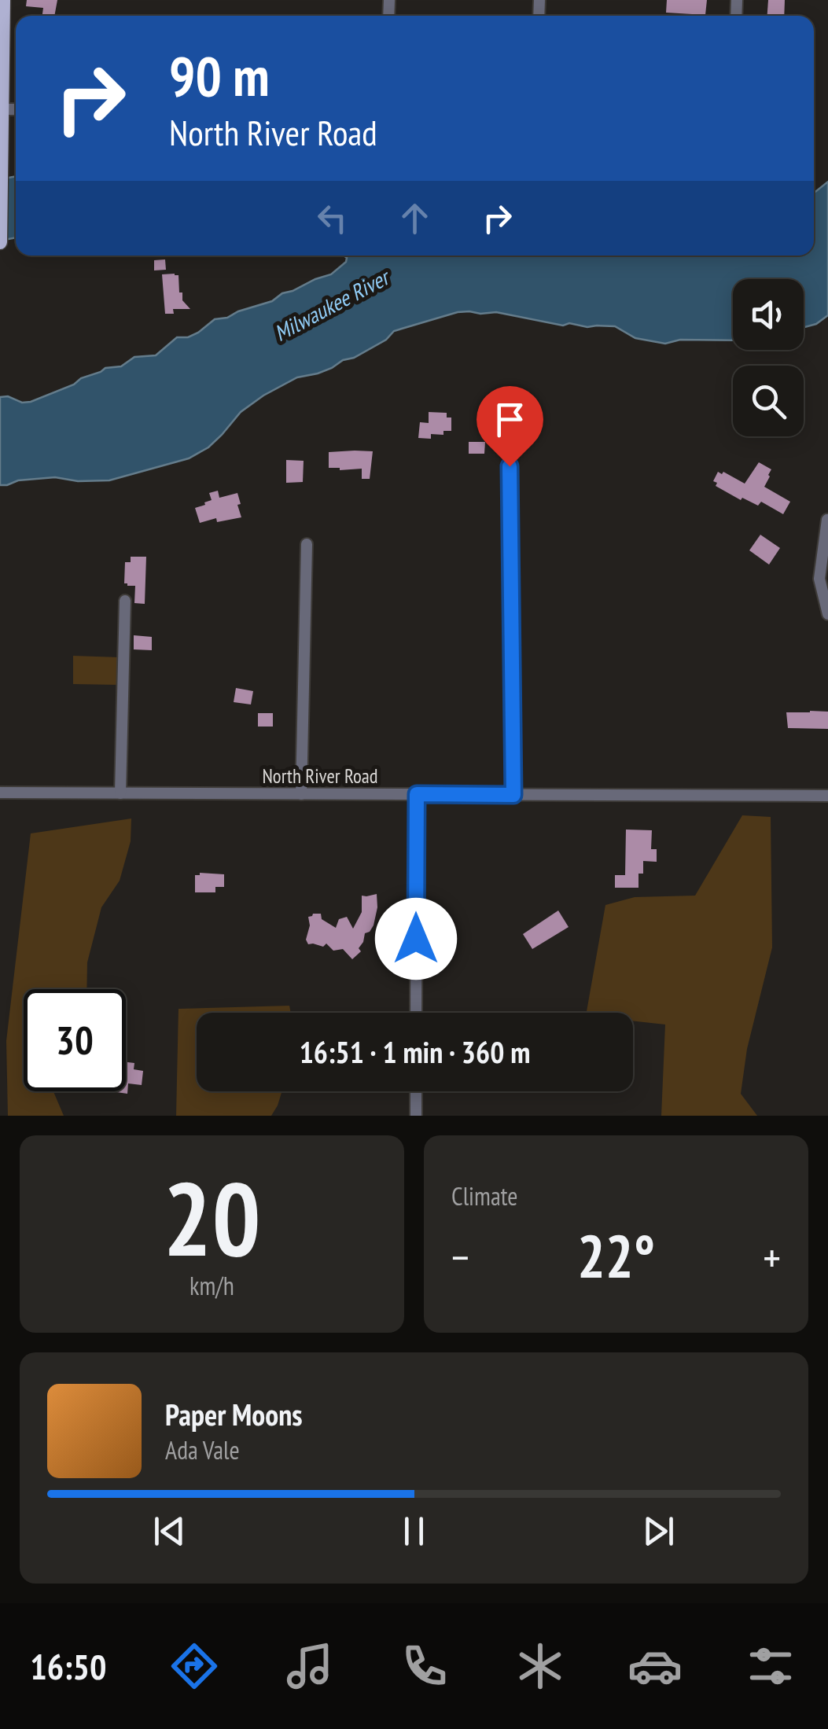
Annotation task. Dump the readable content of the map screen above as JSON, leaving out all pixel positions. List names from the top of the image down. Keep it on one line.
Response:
{"streets":{"street":["North River Road"]},"water":["Milwaukee River"],"page":{"turn":["90 m","North River Road"],"limit":"30","trip":"16:51 · 1 min · 360 m","tile":[["20","km/h"],"Climate"],"heat":["−","22°","+"],"song":["Paper Moons","Ada Vale"],"tabs":"16:50"}}
